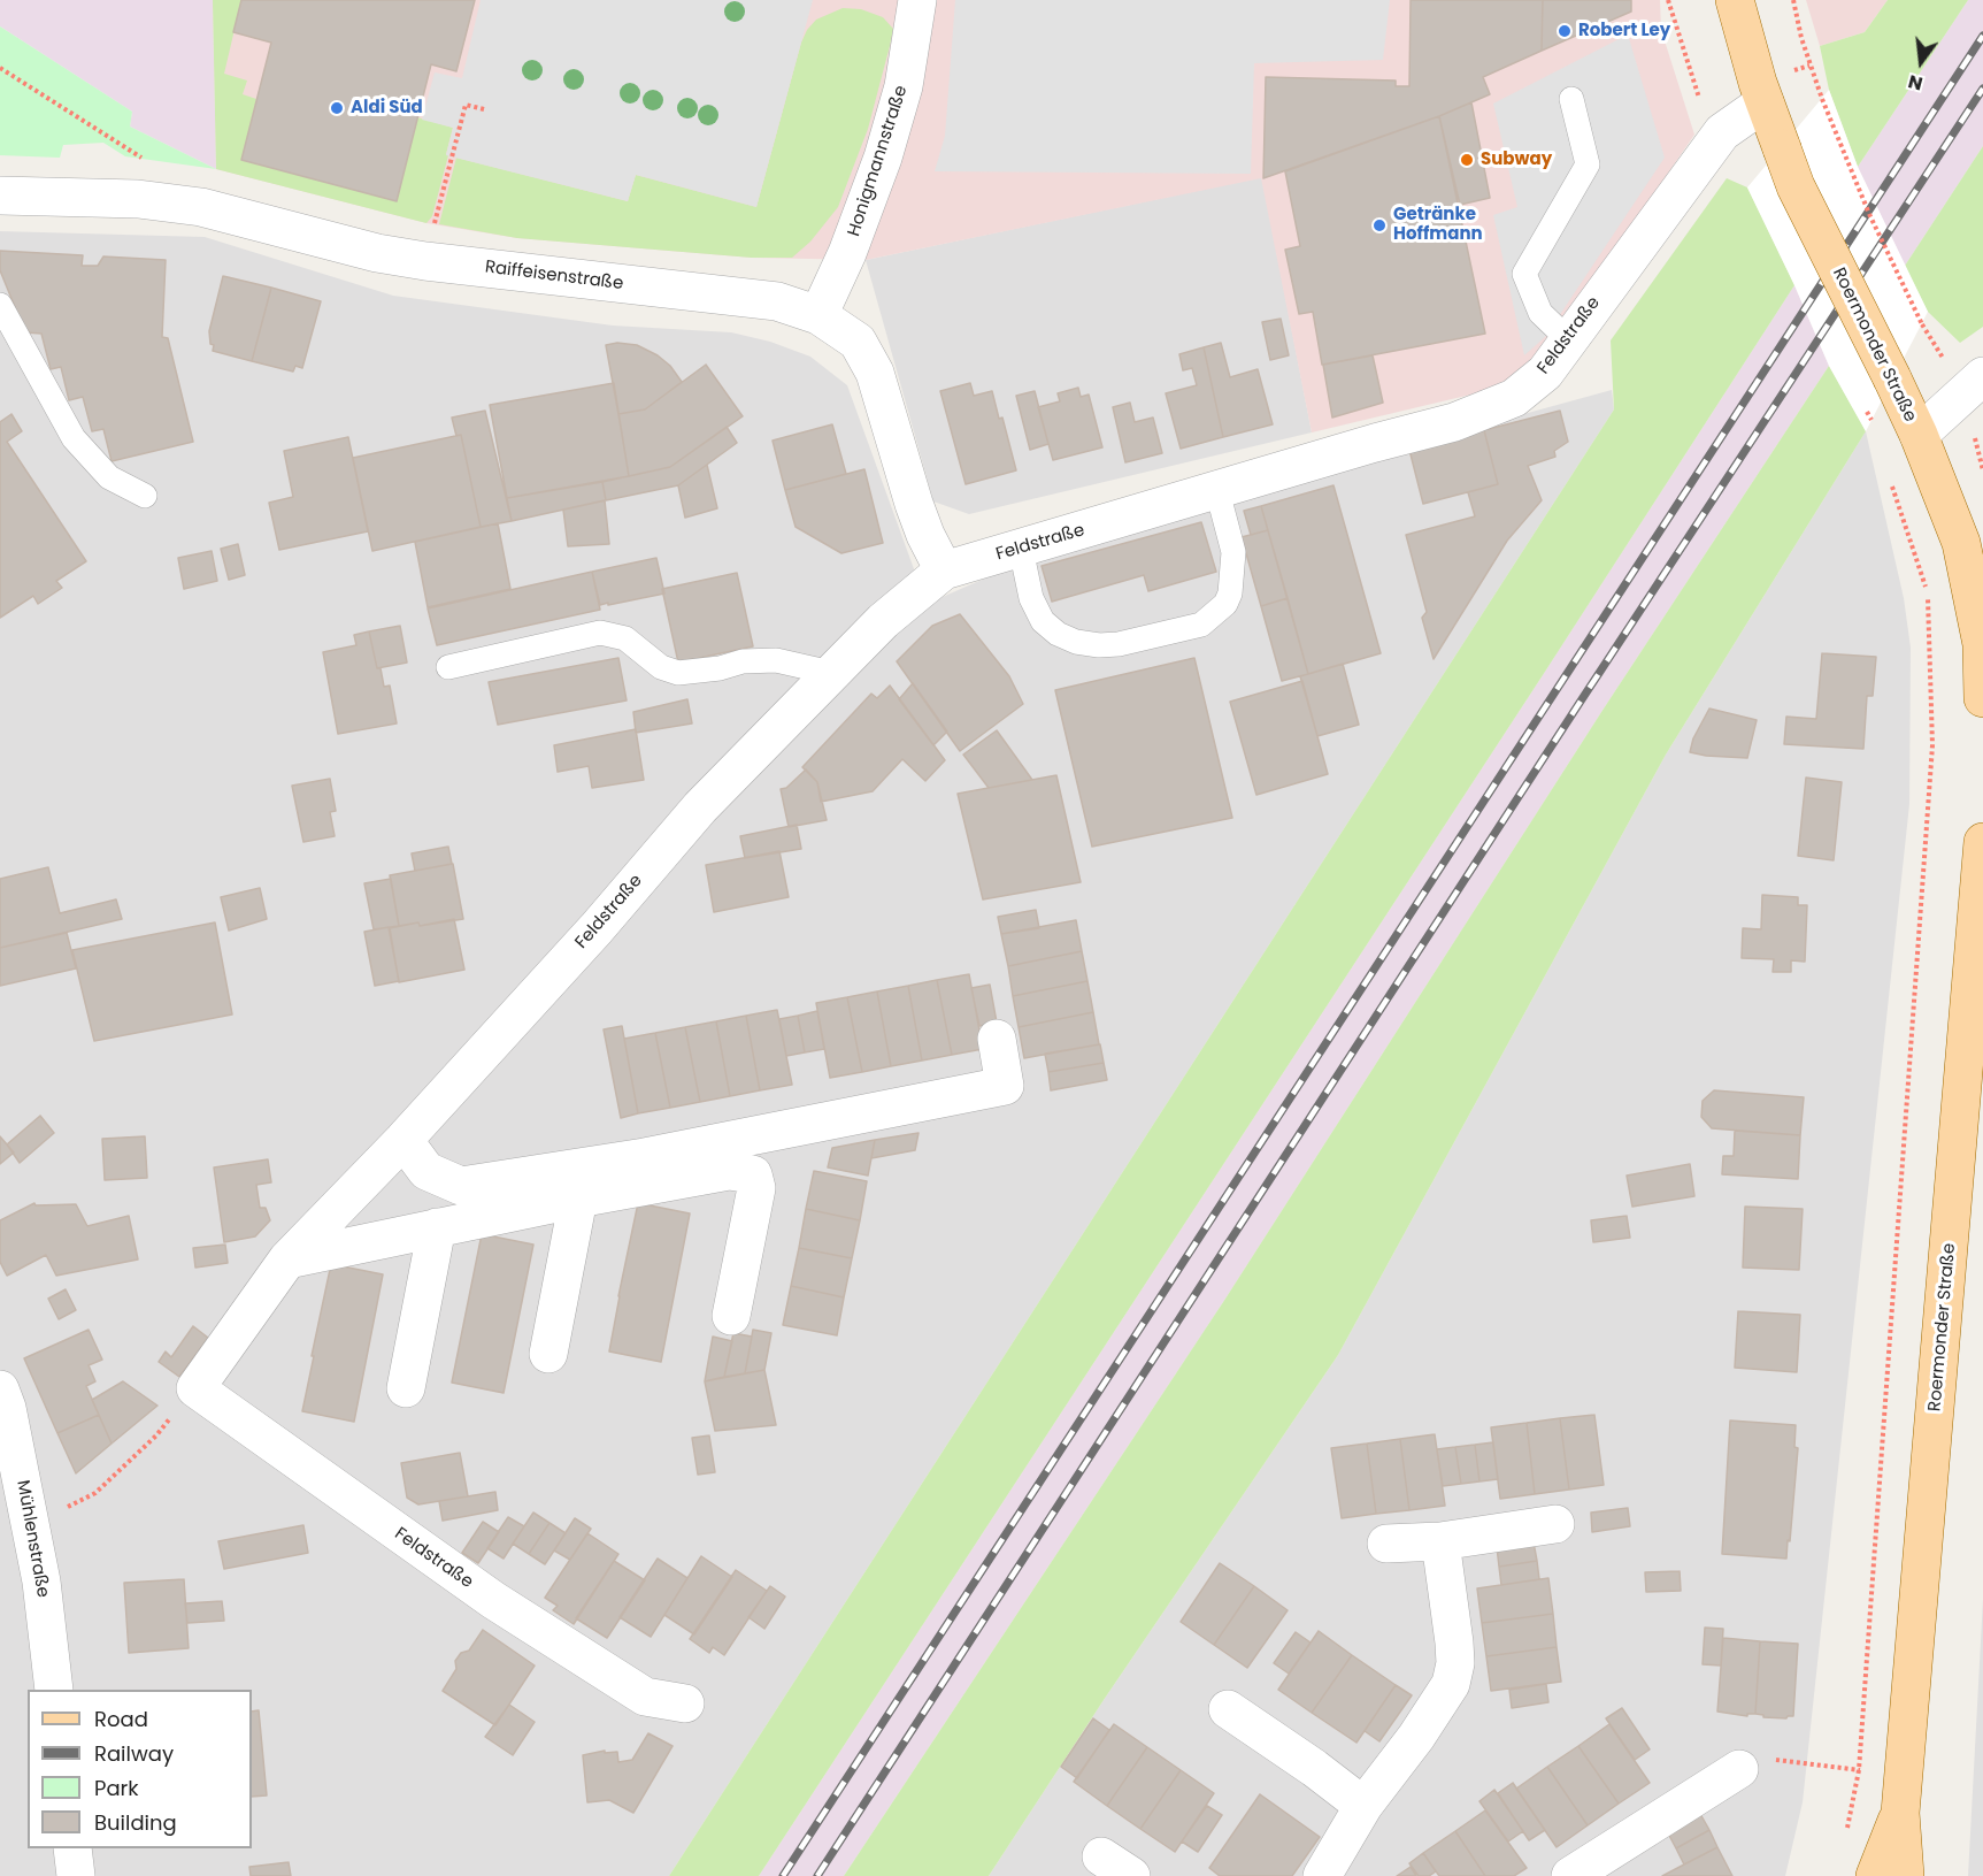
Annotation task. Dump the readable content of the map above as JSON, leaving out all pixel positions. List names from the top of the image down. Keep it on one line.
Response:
{"streets":{"main road":["Roermonder Straße"],"street":["Honigmannstraße","Raiffeisenstraße","Feldstraße","Mühlenstraße"]},"crossings":[["Honigmannstraße","Raiffeisenstraße"],["Raiffeisenstraße","Feldstraße"],["Feldstraße","Roermonder Straße"]],"places":["Robert Ley","Aldi Süd","Subway","Getränke Hoffmann"],"legend":["Road","Railway","Park","Building"],"north":"bottom"}
